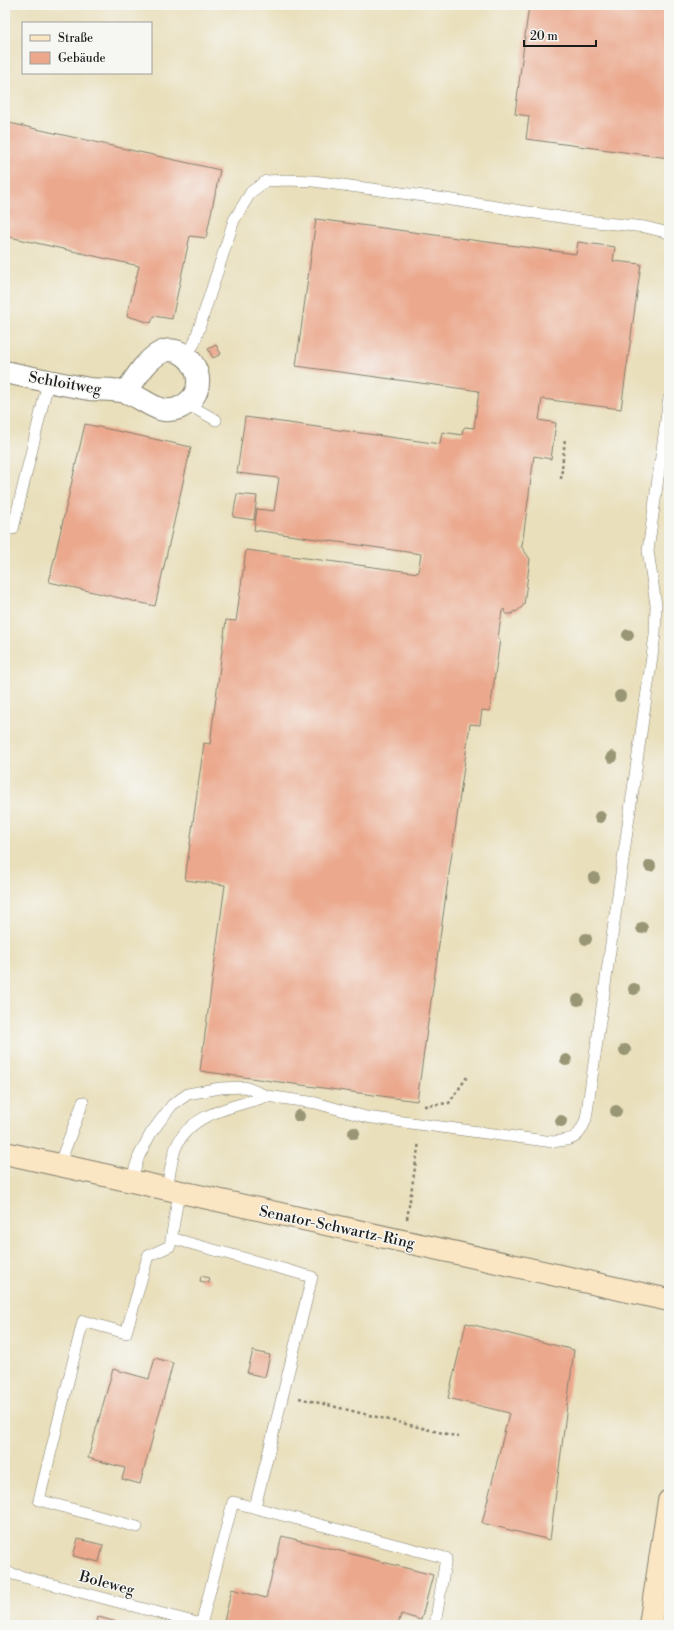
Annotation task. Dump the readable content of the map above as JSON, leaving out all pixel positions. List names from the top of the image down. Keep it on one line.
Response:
{"streets":{"main road":["Senator-Schwartz-Ring"],"street":["Schloitweg"],"lane":["Boleweg"]},"legend":["Straße","Gebäude"],"scale_bar":"20 m"}
